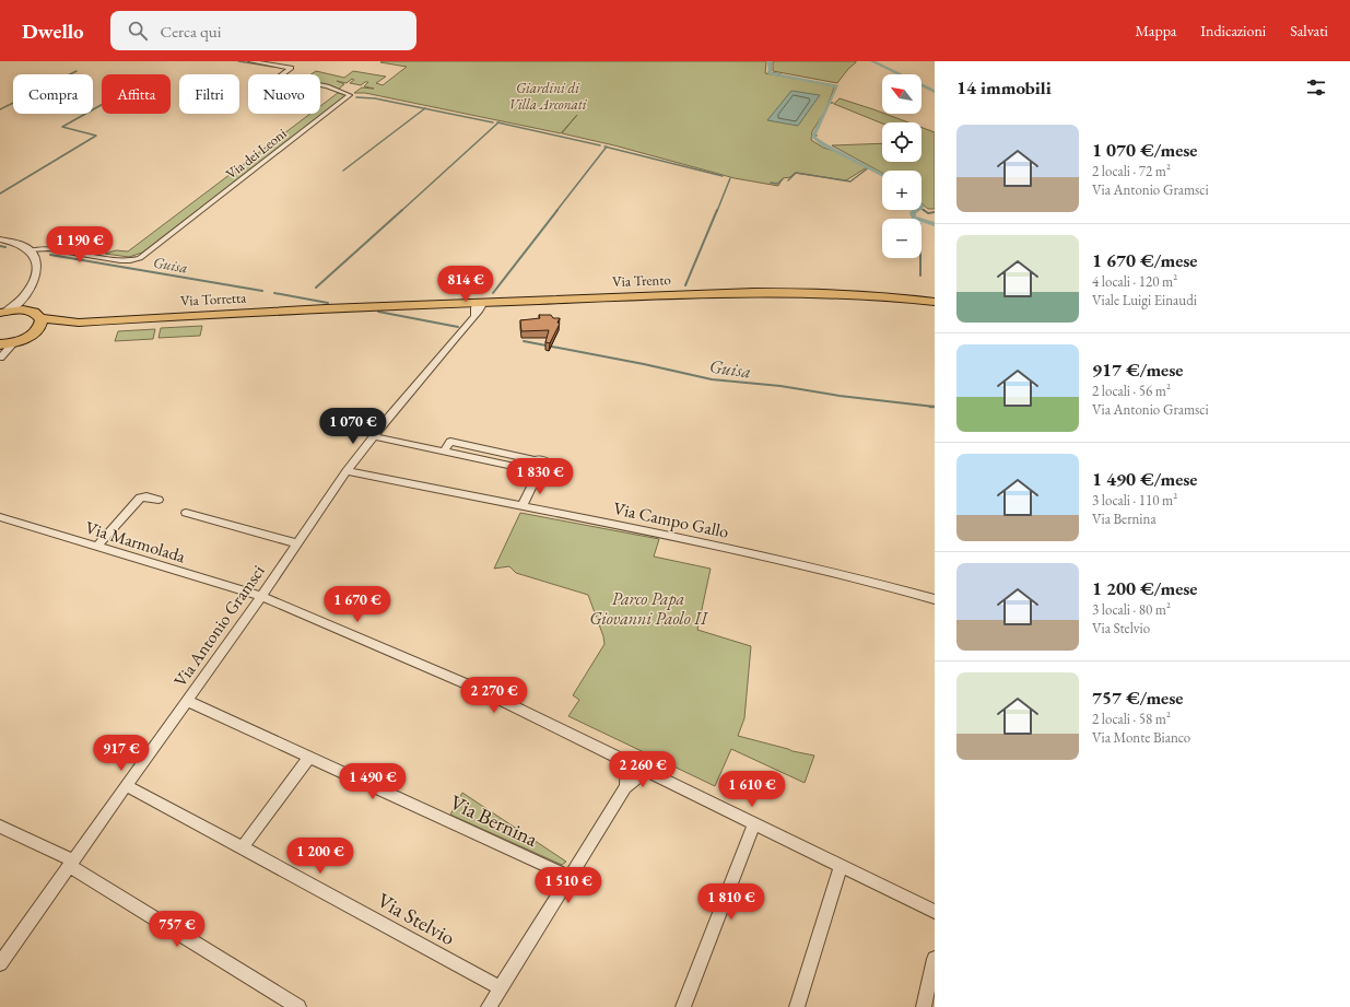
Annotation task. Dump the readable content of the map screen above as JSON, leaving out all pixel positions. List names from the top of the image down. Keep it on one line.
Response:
{"streets":{"main road":["Via Trento","Via Torretta"],"street":["Via dei Leoni","Via Campo Gallo","Via Marmolada","Via Antonio Gramsci","Via Bernina","Via Stelvio"]},"crossings":[["Via Trento","Via Torretta"],["Via Trento","Via Antonio Gramsci"],["Via Campo Gallo","Via Antonio Gramsci"],["Via Marmolada","Via Antonio Gramsci"],["Via Antonio Gramsci","Via Bernina"],["Via Antonio Gramsci","Via Stelvio"]],"water":["Guisa"],"parks":["Giardini di Villa Arconati","Parco Papa Giovanni Paolo II"],"north":"top left","page":{"header":"Dwello","search":"Cerca qui","nav":["Mappa","Indicazioni","Salvati"],"heading":"14 immobili","map_buttons":["+","−"],"chip":["Compra","Affitta","Filtri","Nuovo"],"list":[{"name":"1 070 €/mese","note":"2 locali · 72 m² · Via Antonio Gramsci"},{"name":"1 670 €/mese","note":"4 locali · 120 m² · Viale Luigi Einaudi"},{"name":"917 €/mese","note":"2 locali · 56 m² · Via Antonio Gramsci"},{"name":"1 490 €/mese","note":"3 locali · 110 m² · Via Bernina"},{"name":"1 200 €/mese","note":"3 locali · 80 m² · Via Stelvio"},{"name":"757 €/mese","note":"2 locali · 58 m² · Via Monte Bianco"}],"price":["1 190 €","814 €","1 070 €","1 830 €","1 670 €","2 270 €","917 €","2 260 €","1 490 €","1 610 €","1 200 €","1 510 €","1 810 €","757 €"]}}
